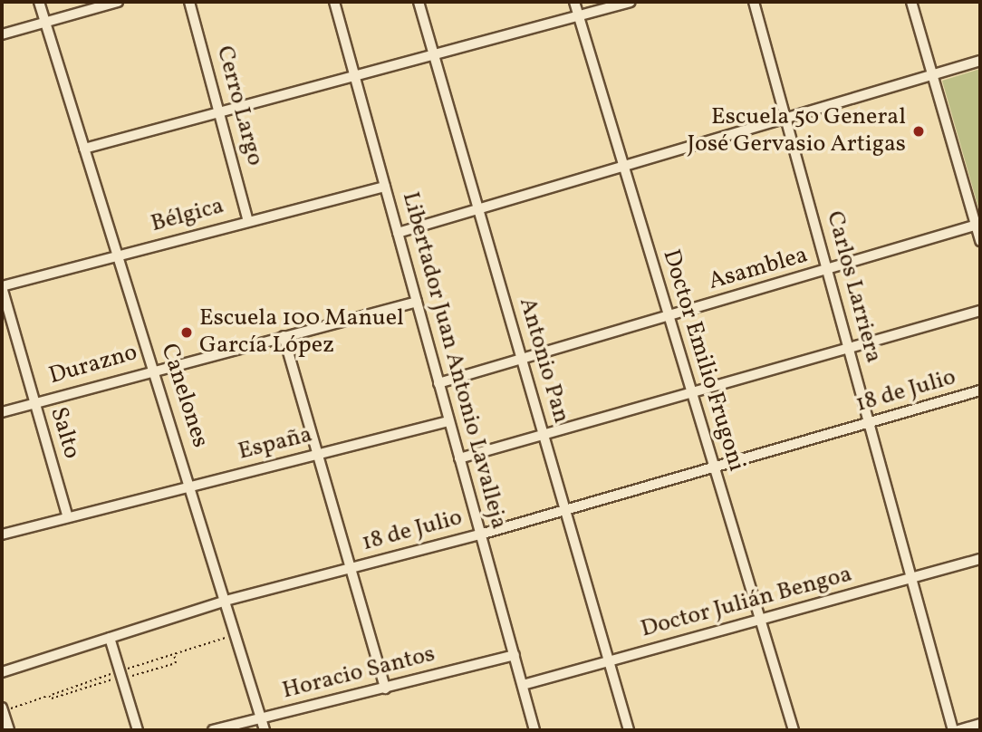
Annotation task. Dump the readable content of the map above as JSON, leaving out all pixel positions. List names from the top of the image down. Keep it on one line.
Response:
{"streets":{"street":["Cerro Largo","Bélgica","Asamblea","Carlos Larriera","Libertador Juan Antonio Lavalleja","Antonio Pan","Doctor Emilio Frugoni","Durazno","18 de Julio","Canelones","Salto","España","Doctor Julián Bengoa","Horacio Santos"]},"crossings":[["Cerro Largo","Bélgica"],["Bélgica","Libertador Juan Antonio Lavalleja"],["Bélgica","Canelones"],["Bélgica","Salto"],["Asamblea","Carlos Larriera"],["Asamblea","Libertador Juan Antonio Lavalleja"],["Asamblea","Antonio Pan"],["Asamblea","Doctor Emilio Frugoni"],["Carlos Larriera","18 de Julio"],["Carlos Larriera","Doctor Julián Bengoa"],["Libertador Juan Antonio Lavalleja","Durazno"],["Libertador Juan Antonio Lavalleja","18 de Julio"],["Libertador Juan Antonio Lavalleja","España"],["Libertador Juan Antonio Lavalleja","Doctor Julián Bengoa"],["Libertador Juan Antonio Lavalleja","Horacio Santos"],["Antonio Pan","18 de Julio"],["Antonio Pan","Doctor Julián Bengoa"],["Doctor Emilio Frugoni","18 de Julio"],["Doctor Emilio Frugoni","Doctor Julián Bengoa"],["Durazno","Canelones"],["Durazno","Salto"],["18 de Julio","Canelones"],["Canelones","España"],["Canelones","Horacio Santos"],["Salto","España"]],"places":["Escuela 50 General José Gervasio Artigas","Escuela 100 Manuel García López"]}
